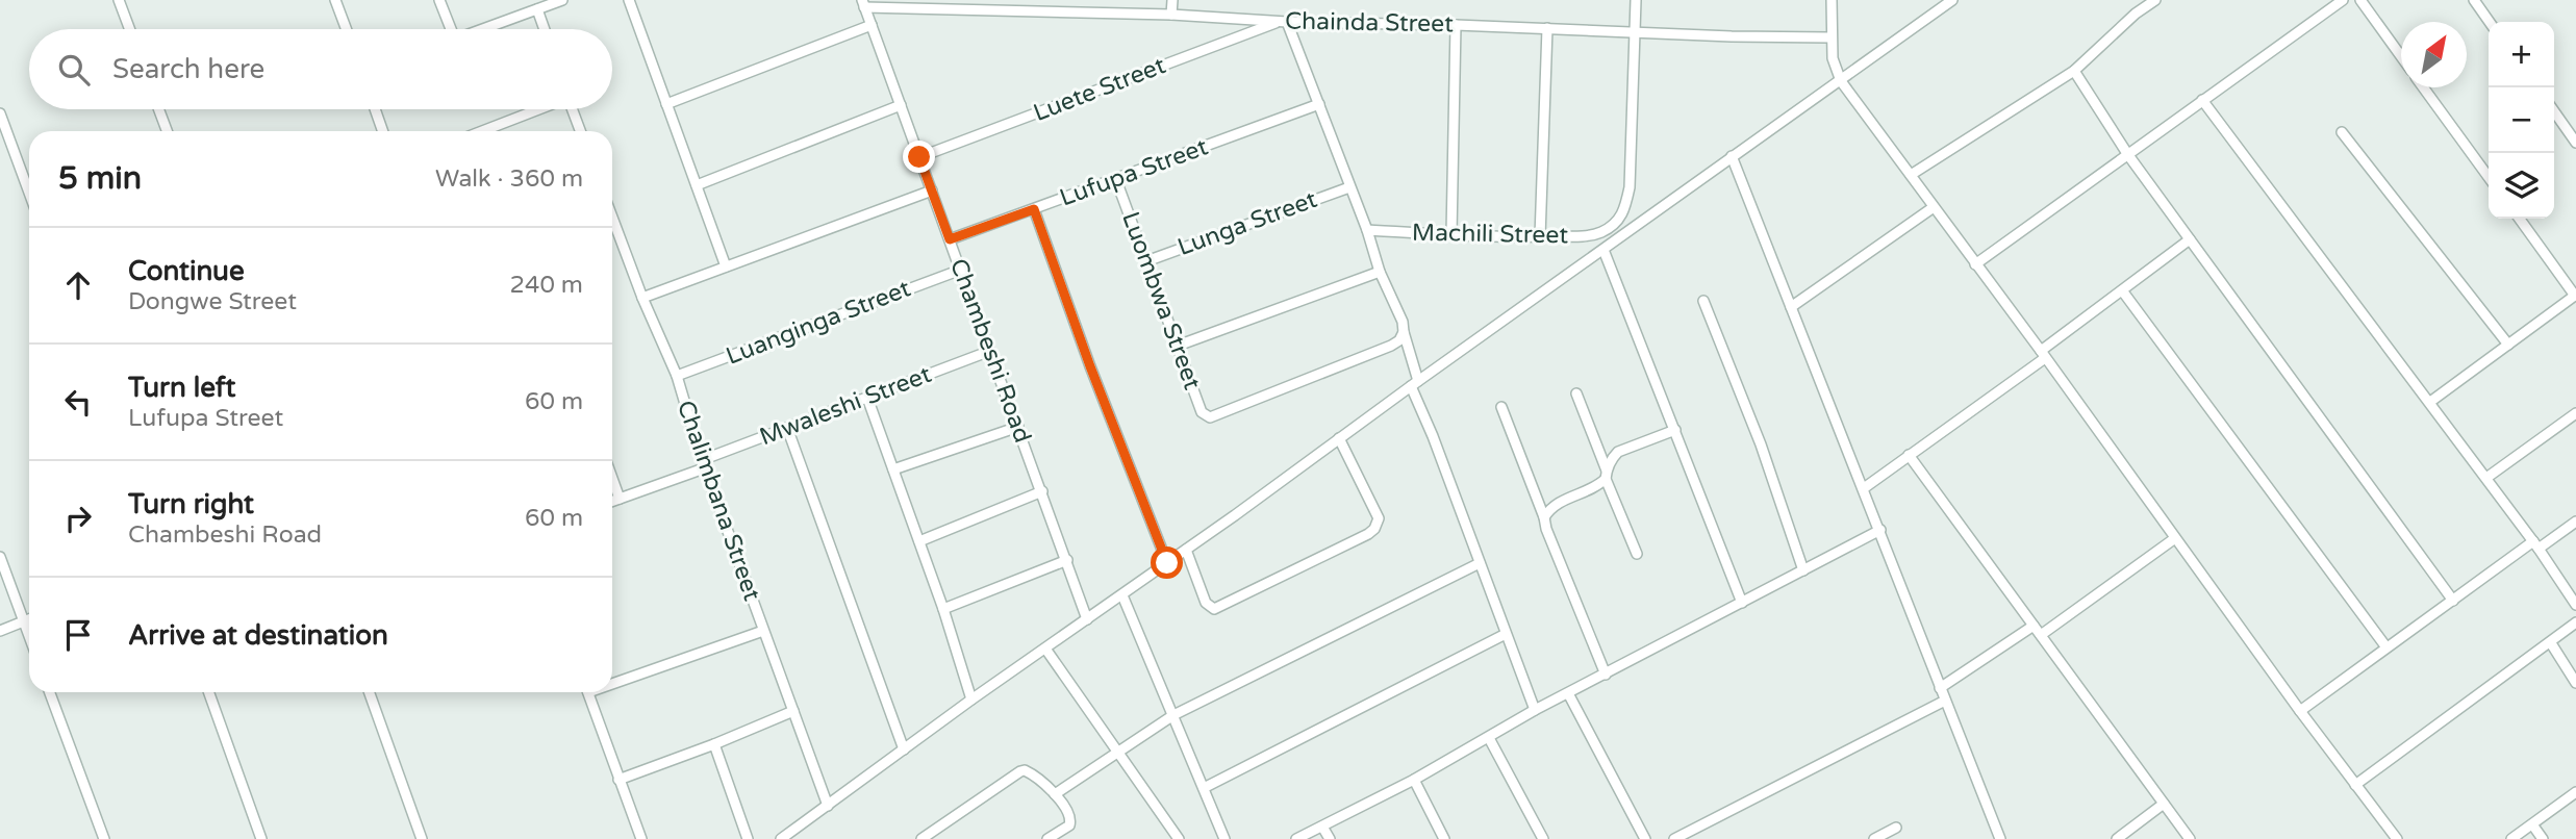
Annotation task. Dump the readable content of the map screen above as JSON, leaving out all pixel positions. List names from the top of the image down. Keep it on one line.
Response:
{"streets":{"street":["Chainda Street","Luete Street","Lufupa Street","Lunga Street","Machili Street","Luombwa Street","Luanginga Street","Chambeshi Road","Mwaleshi Street","Chalimbana Street"]},"crossings":[["Chainda Street","Luete Street"],["Chainda Street","Chambeshi Road"],["Luete Street","Chambeshi Road"],["Lufupa Street","Luombwa Street"],["Lufupa Street","Chambeshi Road"],["Lunga Street","Luombwa Street"],["Luanginga Street","Chambeshi Road"],["Luanginga Street","Chalimbana Street"],["Chambeshi Road","Mwaleshi Street"],["Mwaleshi Street","Chalimbana Street"]],"north":"top right","page":{"map_buttons":["+","−"],"search":"Search here","heading":["5 min","Walk · 360 m"],"list":[["Continue","Dongwe Street","240 m"],["Turn left","Lufupa Street","60 m"],["Turn right","Chambeshi Road","60 m"],"Arrive at destination"]}}
